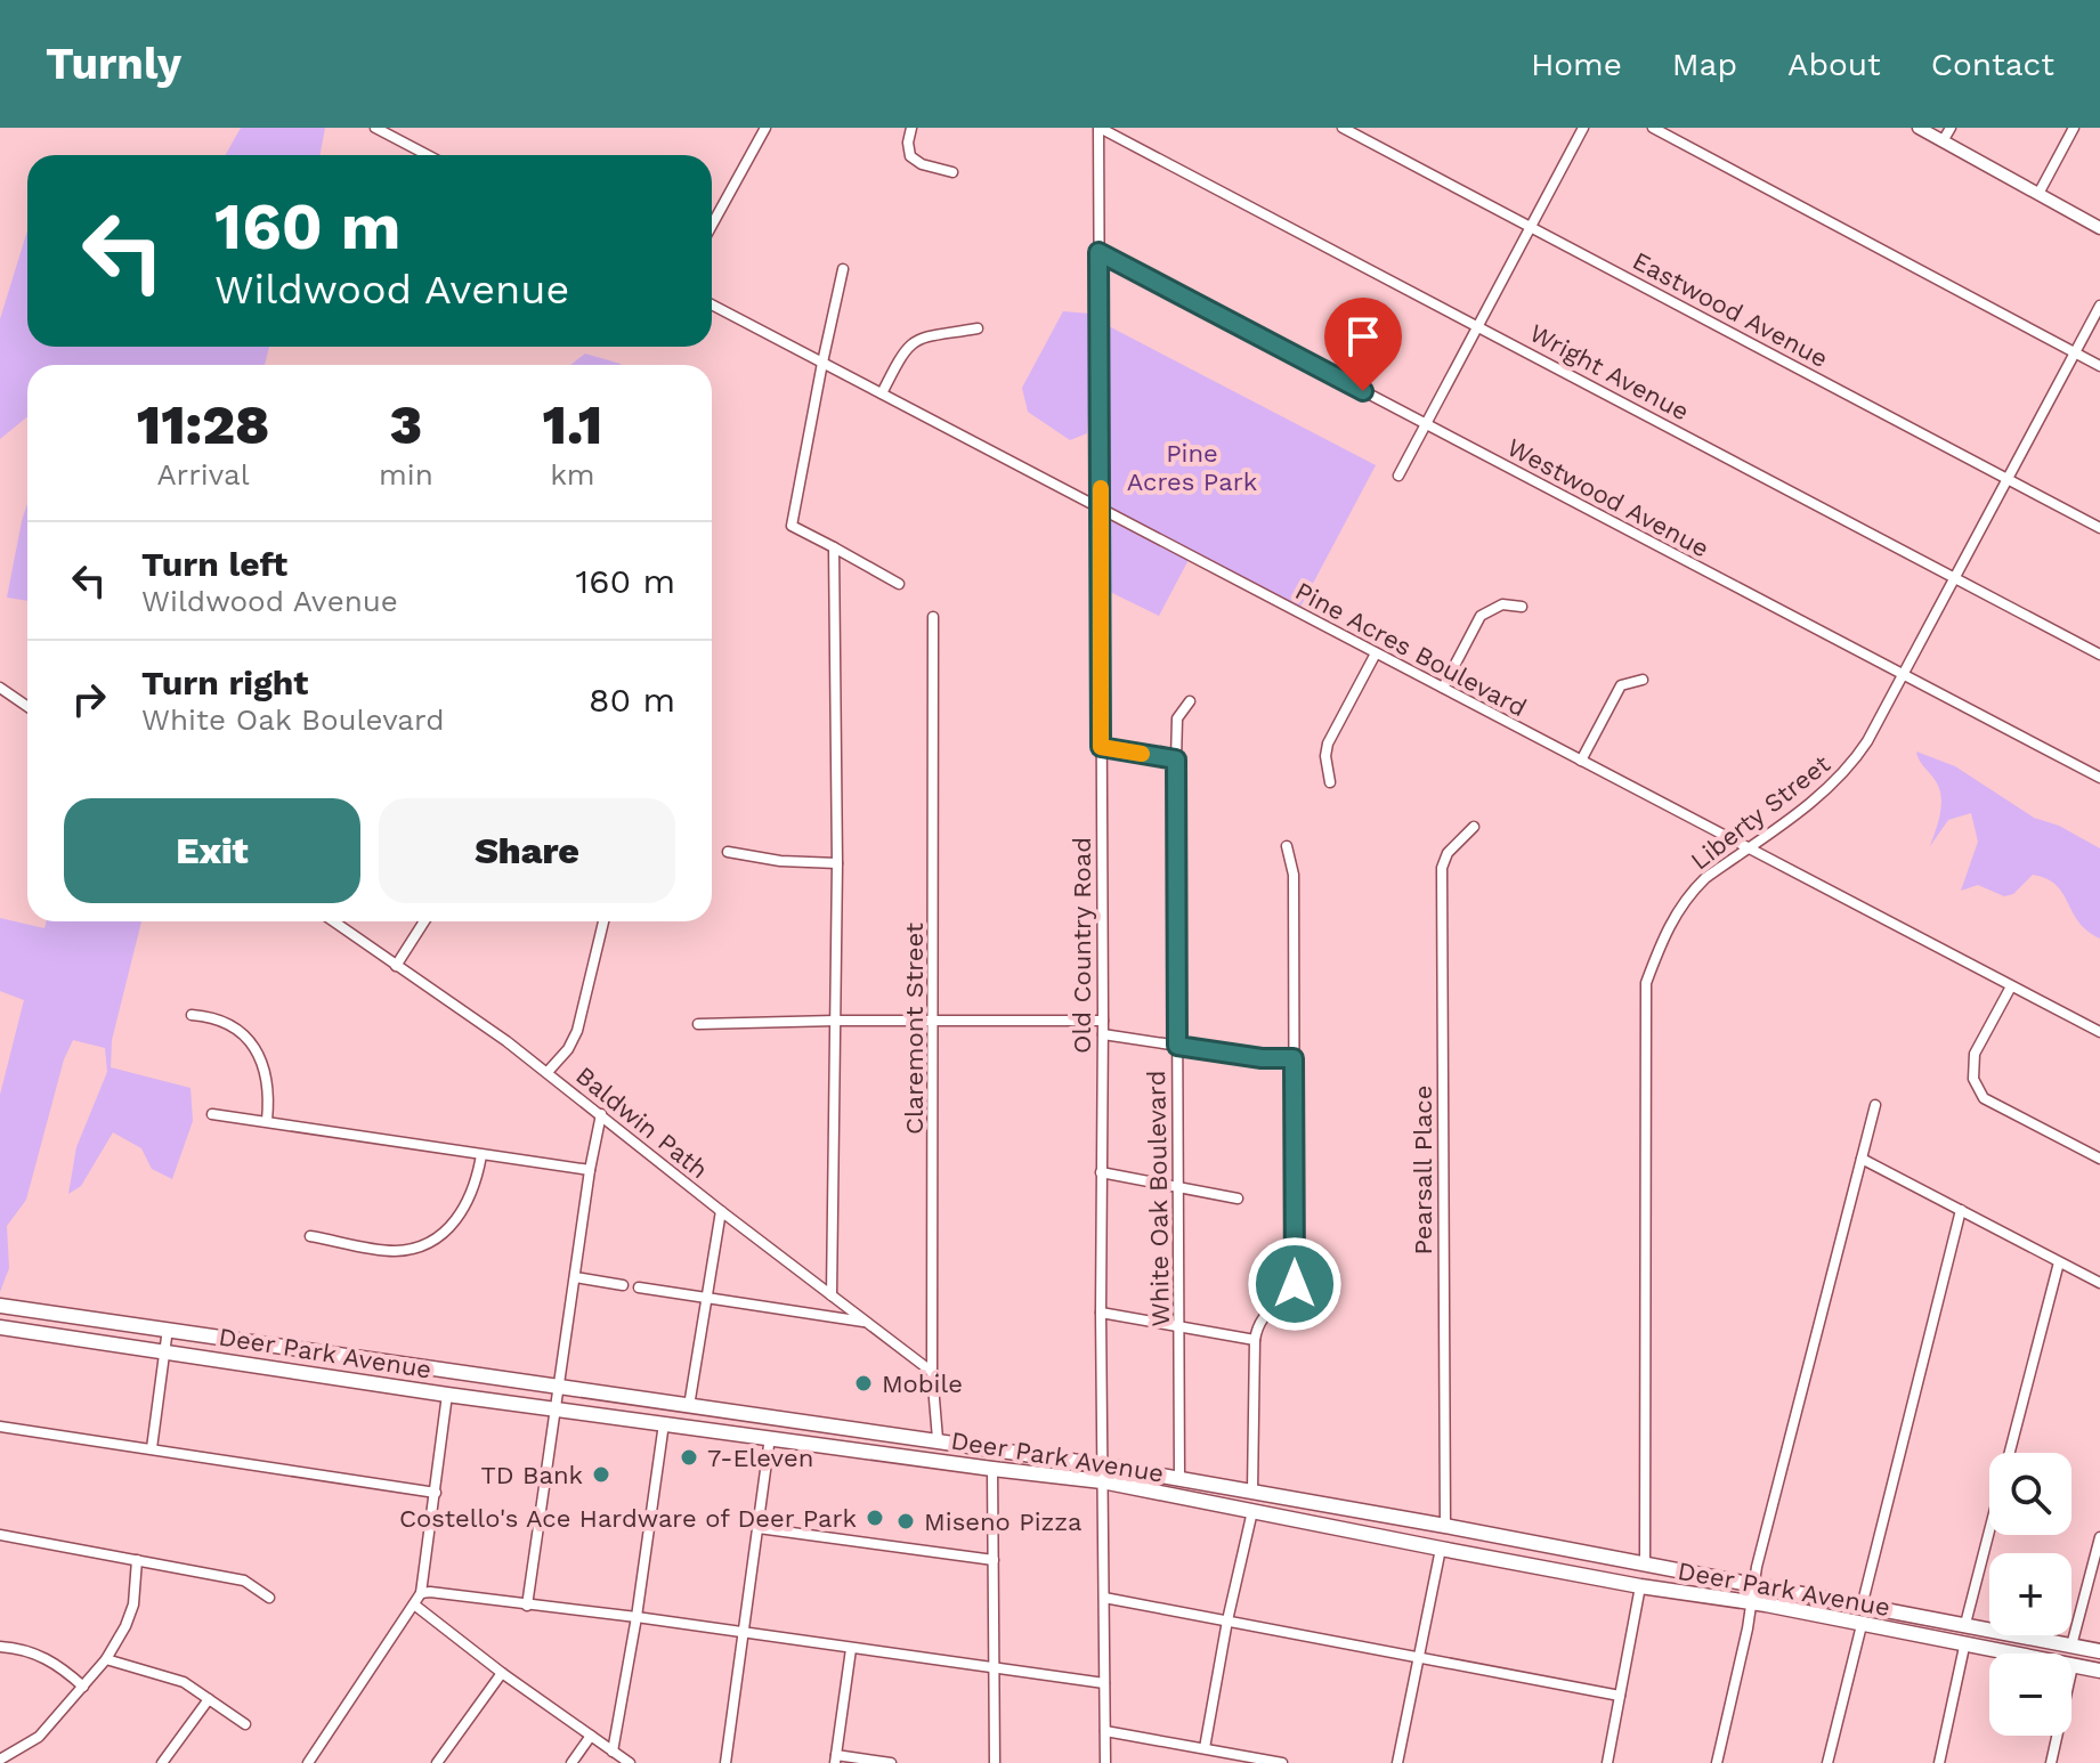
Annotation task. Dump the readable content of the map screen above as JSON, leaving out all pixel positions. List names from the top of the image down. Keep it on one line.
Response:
{"streets":{"main road":["Deer Park Avenue"],"street":["Eastwood Avenue","Wright Avenue","Westwood Avenue","Pine Acres Boulevard","Liberty Street","Old Country Road","Claremont Street","Baldwin Path","Pearsall Place","White Oak Boulevard"]},"crossings":[["Eastwood Avenue","Liberty Street"],["Wright Avenue","Liberty Street"],["Wright Avenue","Old Country Road"],["Westwood Avenue","Liberty Street"],["Westwood Avenue","Old Country Road"],["Pine Acres Boulevard","Liberty Street"],["Pine Acres Boulevard","Old Country Road"],["Liberty Street","Deer Park Avenue"],["Old Country Road","Deer Park Avenue"],["Claremont Street","Baldwin Path"],["Claremont Street","Deer Park Avenue"],["Pearsall Place","Deer Park Avenue"],["White Oak Boulevard","Deer Park Avenue"]],"parks":["Pine Acres Park"],"places":["Mobile","7-Eleven","TD Bank","Costello's Ace Hardware of Deer Park","Miseno Pizza"],"page":{"header":"Turnly","nav":["Home","Map","About","Contact"],"turn":["160 m","Wildwood Avenue"],"eta":["11:28","Arrival","3","min","1.1","km"],"list":[{"name":"Turn left","note":"Wildwood Avenue","value":"160 m"},{"name":"Turn right","note":"White Oak Boulevard","value":"80 m"}],"buttons":["Exit","Share"],"map_buttons":["+","−"]}}
